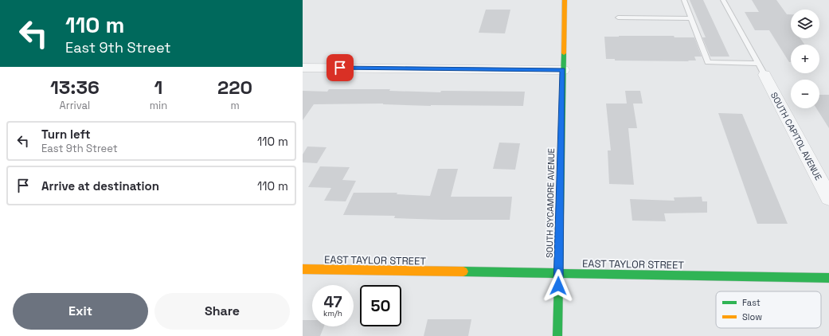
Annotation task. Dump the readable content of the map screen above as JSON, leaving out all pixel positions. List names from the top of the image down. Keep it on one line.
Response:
{"streets":{"main road":["SOUTH SYCAMORE AVENUE","EAST TAYLOR STREET"],"street":["SOUTH CAPITOL AVENUE"]},"crossings":[["SOUTH SYCAMORE AVENUE","EAST TAYLOR STREET"]],"legend":["Fast","Slow"],"page":{"turn":["110 m","East 9th Street"],"map_buttons":["+","−"],"eta":["13:36","Arrival","1","min","220","m"],"list":[{"name":"Turn left","note":"East 9th Street","value":"110 m"},{"name":"Arrive at destination","value":"110 m"}],"speed":"47 km/h","limit":"50","buttons":["Exit","Share"]}}
